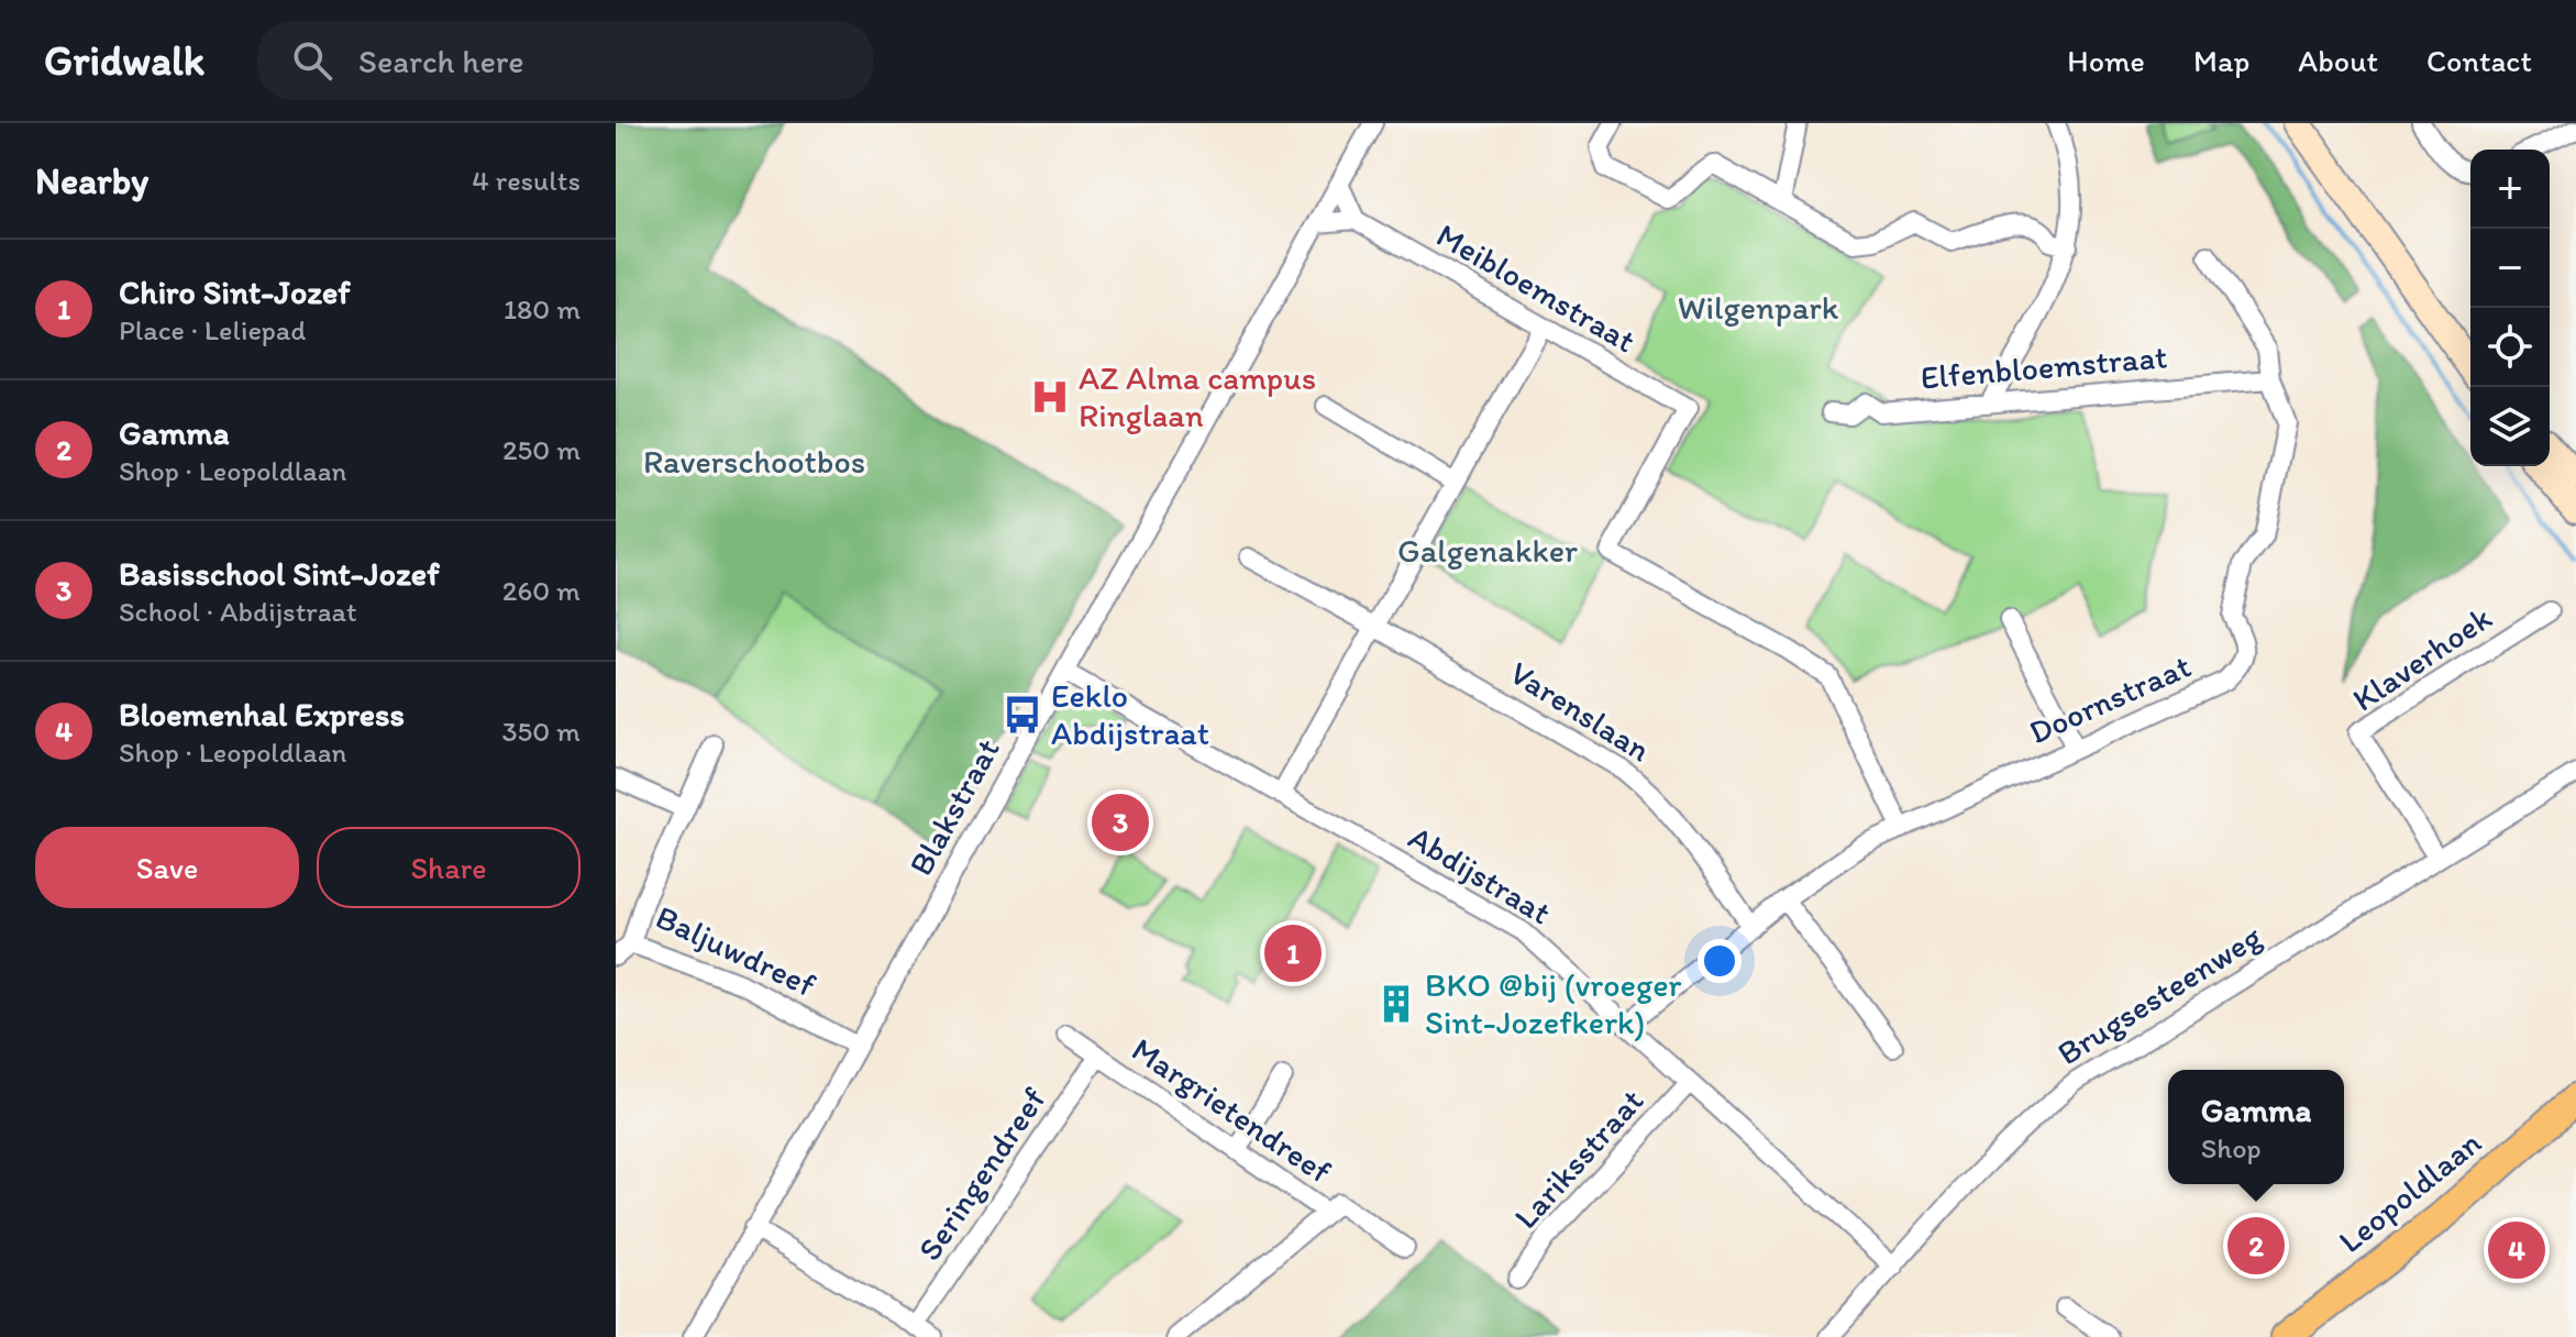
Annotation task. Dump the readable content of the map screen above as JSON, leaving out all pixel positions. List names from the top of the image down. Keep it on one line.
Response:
{"streets":{"main road":["Leopoldlaan"],"street":["Meibloemstraat","Elfenbloemstraat","Klaverhoek","Doornstraat","Varenslaan","Blakstraat","Abdijstraat","Baljuwdreef","Brugsesteenweg","Margrietendreef","Lariksstraat","Seringendreef"]},"crossings":[["Meibloemstraat","Doornstraat"],["Elfenbloemstraat","Doornstraat"],["Klaverhoek","Brugsesteenweg"],["Doornstraat","Varenslaan"],["Doornstraat","Abdijstraat"],["Blakstraat","Abdijstraat"],["Blakstraat","Baljuwdreef"],["Abdijstraat","Brugsesteenweg"],["Abdijstraat","Lariksstraat"],["Margrietendreef","Seringendreef"]],"parks":["Wilgenpark","Raverschootbos","Galgenakker"],"places":{"hospital":["AZ Alma campus Ringlaan"],"bus stop":["Eeklo Abdijstraat"],"building":["BKO @bij (vroeger Sint-Jozefkerk)"]},"page":{"header":"Gridwalk","search":"Search here","nav":["Home","Map","About","Contact"],"heading":["Nearby","4 results"],"map_buttons":["+","−"],"list":[{"mark":"1","name":"Chiro Sint-Jozef","note":"Place · Leliepad","value":"180 m"},{"mark":"2","name":"Gamma","note":"Shop · Leopoldlaan","value":"250 m"},{"mark":"3","name":"Basisschool Sint-Jozef","note":"School · Abdijstraat","value":"260 m"},{"mark":"4","name":"Bloemenhal Express","note":"Shop · Leopoldlaan","value":"350 m"}],"pins":["3","1","2","4"],"buttons":["Save","Share"],"popup":["Gamma","Shop"]}}
